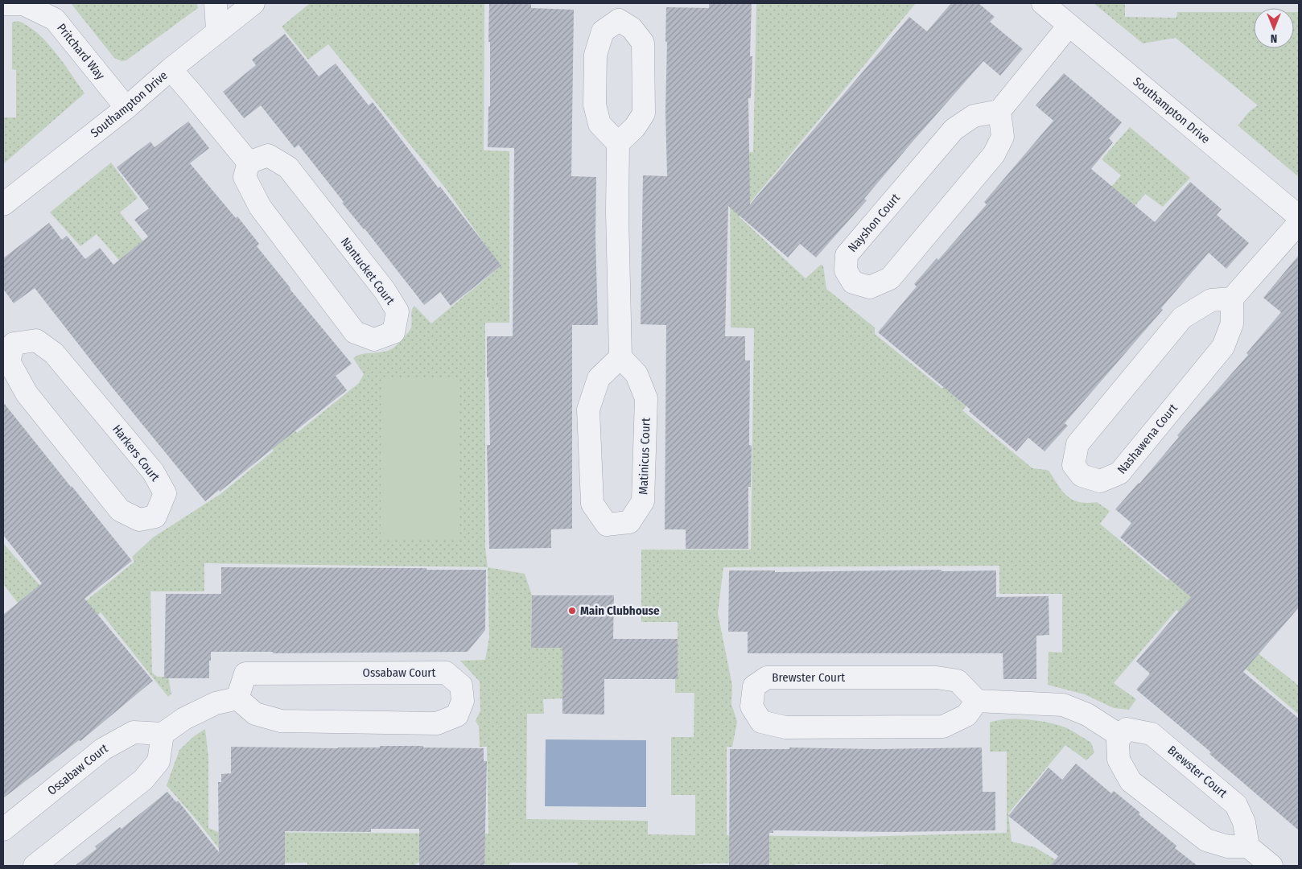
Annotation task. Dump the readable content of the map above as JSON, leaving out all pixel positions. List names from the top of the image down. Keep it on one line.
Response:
{"streets":{"street":["Pritchard Way","Southampton Drive","Nayshon Court","Nantucket Court","Nashawena Court","Harkers Court","Matinicus Court","Ossabaw Court","Brewster Court"]},"crossings":[["Pritchard Way","Southampton Drive"]],"places":["Main Clubhouse"],"north":"bottom"}
